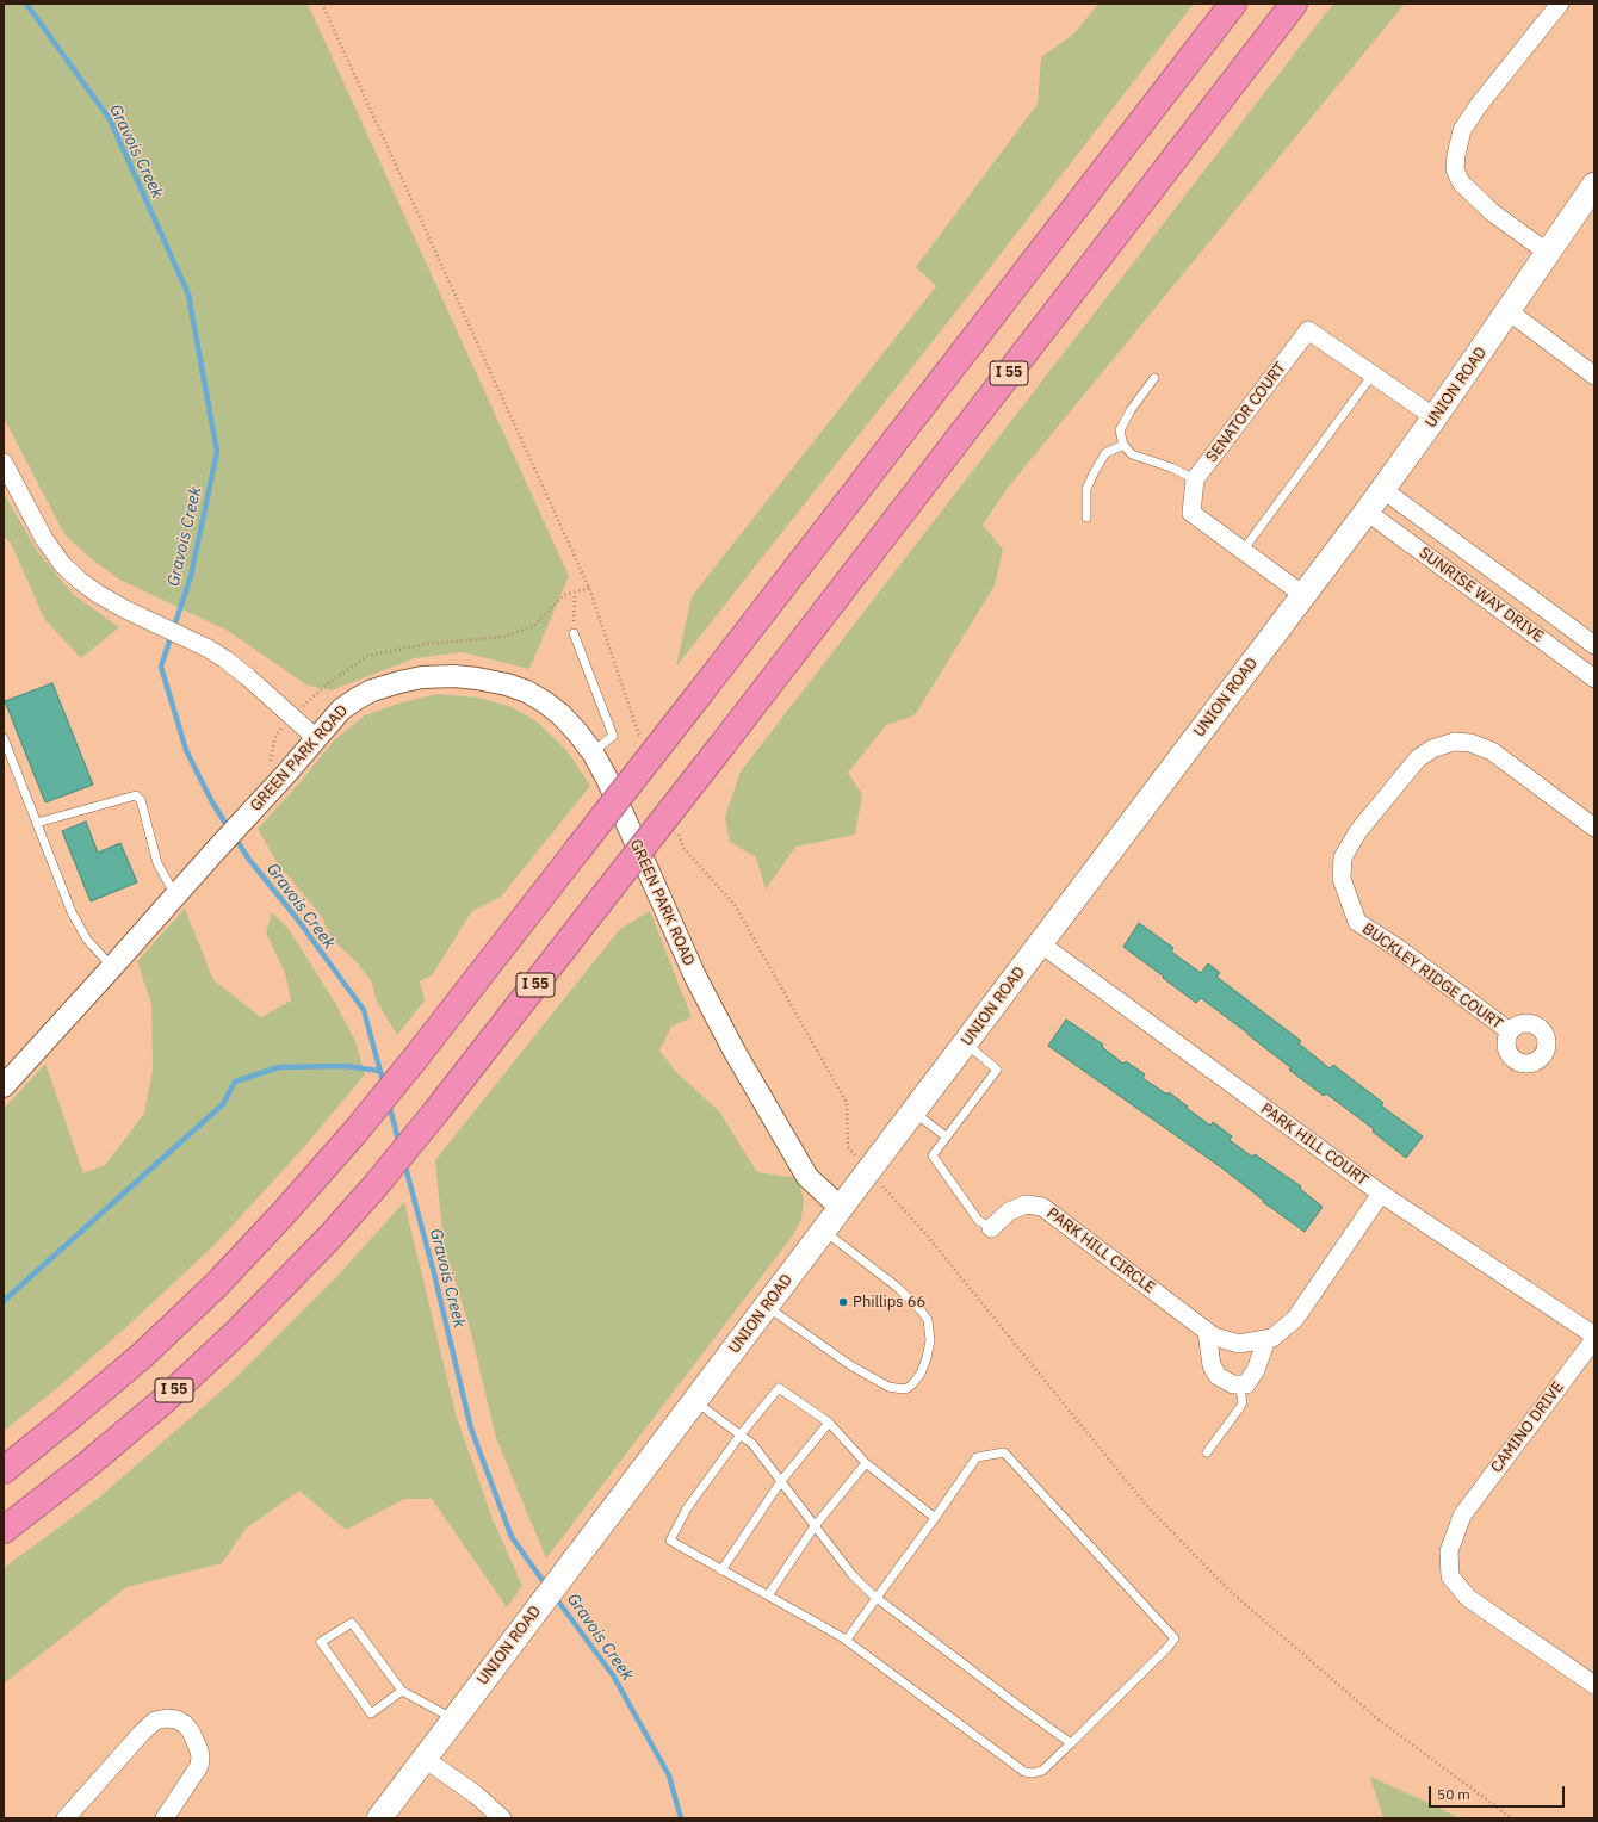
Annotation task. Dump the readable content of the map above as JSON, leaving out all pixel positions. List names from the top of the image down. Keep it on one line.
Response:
{"streets":{"highway":["I 55"],"main road":["UNION ROAD"],"street":["SENATOR COURT","SUNRISE WAY DRIVE","GREEN PARK ROAD","BUCKLEY RIDGE COURT","PARK HILL COURT","PARK HILL CIRCLE","CAMINO DRIVE"]},"crossings":[["UNION ROAD","SENATOR COURT"],["UNION ROAD","SUNRISE WAY DRIVE"],["UNION ROAD","GREEN PARK ROAD"],["UNION ROAD","PARK HILL COURT"],["PARK HILL COURT","PARK HILL CIRCLE"]],"water":["Gravois Creek"],"places":["Phillips 66"],"scale_bar":"50 m"}
